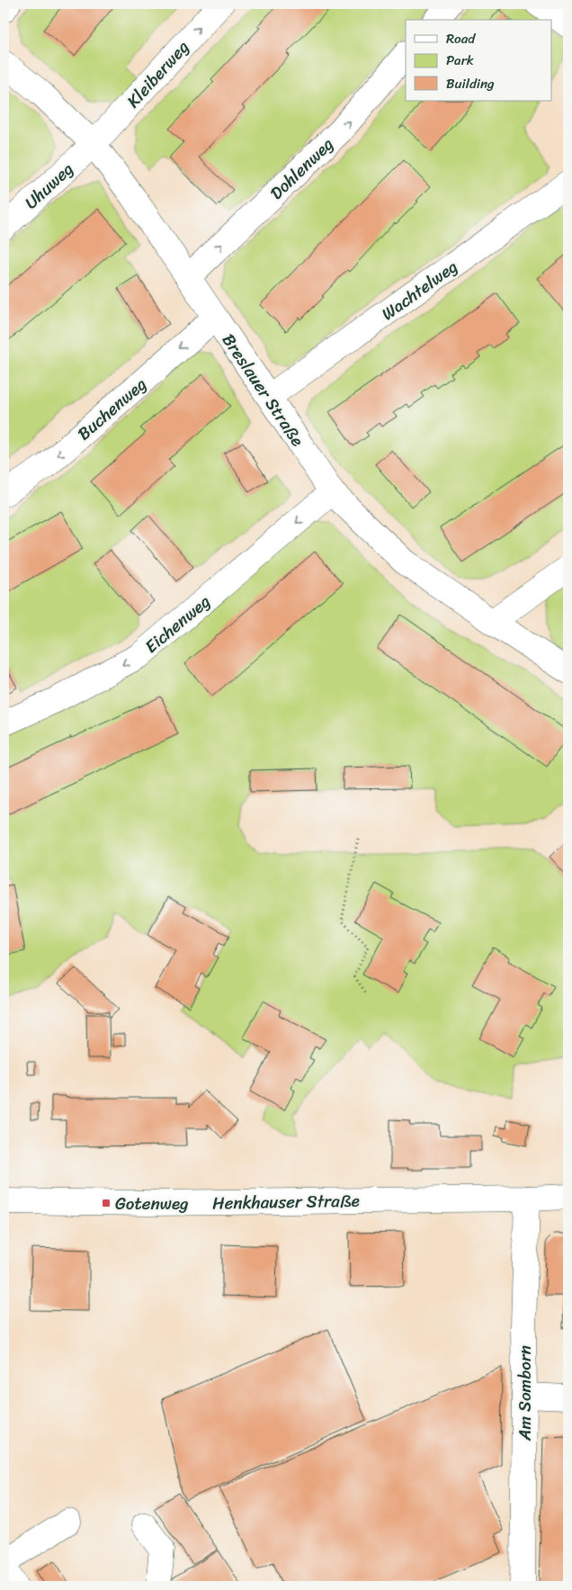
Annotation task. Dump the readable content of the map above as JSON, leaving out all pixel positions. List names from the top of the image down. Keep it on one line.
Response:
{"streets":{"street":["Kleiberweg","Dohlenweg","Uhuweg","Wachtelweg","Breslauer Straße","Buchenweg","Eichenweg","Henkhauser Straße","Am Somborn"]},"crossings":[["Kleiberweg","Uhuweg"],["Kleiberweg","Breslauer Straße"],["Dohlenweg","Breslauer Straße"],["Uhuweg","Breslauer Straße"],["Wachtelweg","Breslauer Straße"],["Breslauer Straße","Buchenweg"],["Breslauer Straße","Eichenweg"],["Henkhauser Straße","Am Somborn"]],"one_way":["Kleiberweg","Dohlenweg","Buchenweg","Eichenweg"],"places":{"transit":["Gotenweg"]},"legend":["Road","Park","Building"]}
